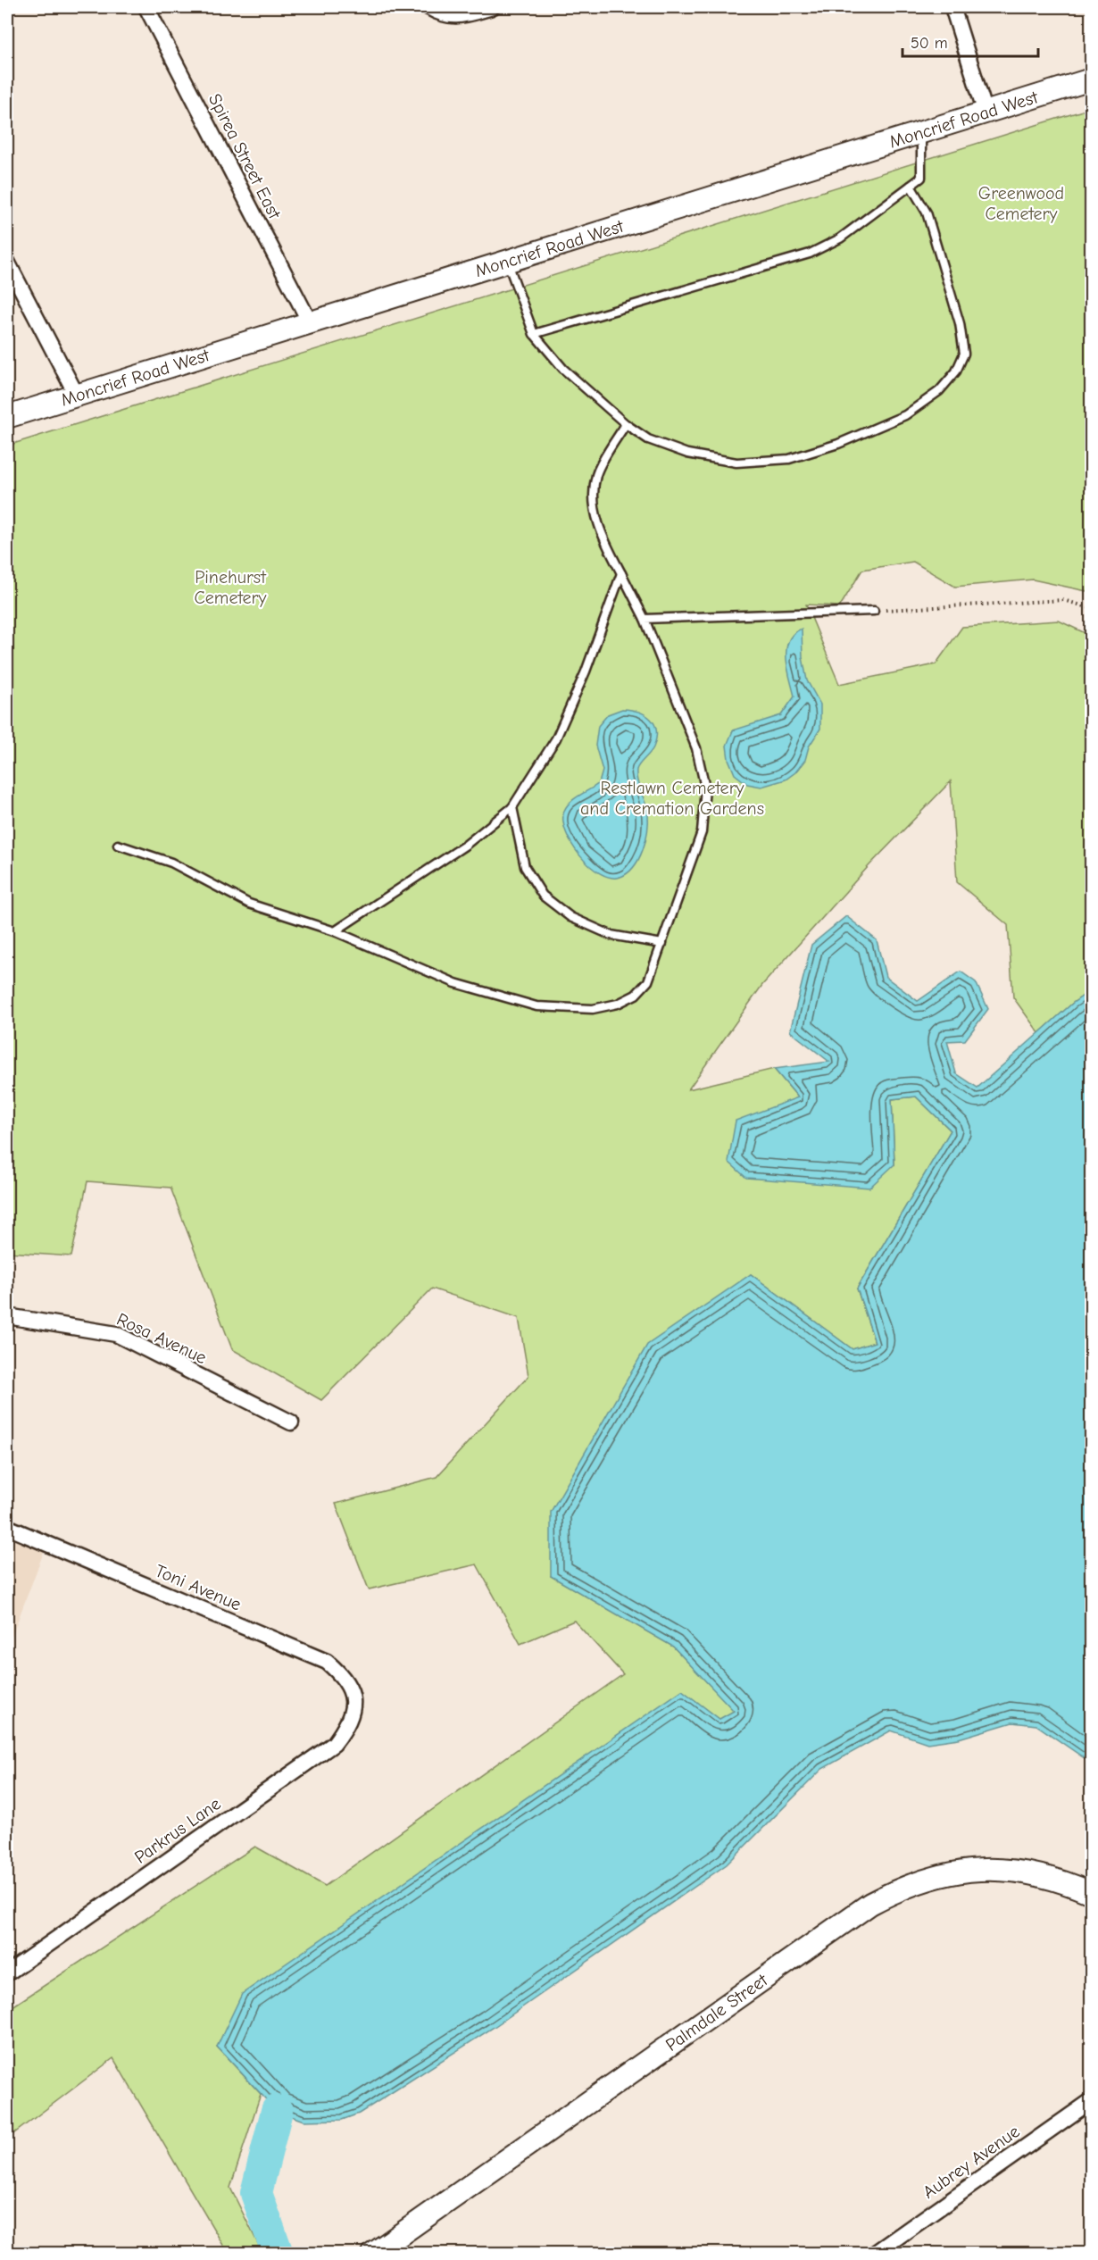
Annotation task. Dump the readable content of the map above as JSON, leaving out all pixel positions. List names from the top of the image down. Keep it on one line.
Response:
{"streets":{"main road":["Moncrief Road West","Palmdale Street"],"street":["Spirea Street East","Rosa Avenue","Toni Avenue","Parkrus Lane","Aubrey Avenue"]},"crossings":[["Moncrief Road West","Spirea Street East"],["Toni Avenue","Parkrus Lane"]],"parks":["Greenwood Cemetery","Pinehurst Cemetery","Restlawn Cemetery and Cremation Gardens"],"scale_bar":"50 m"}
